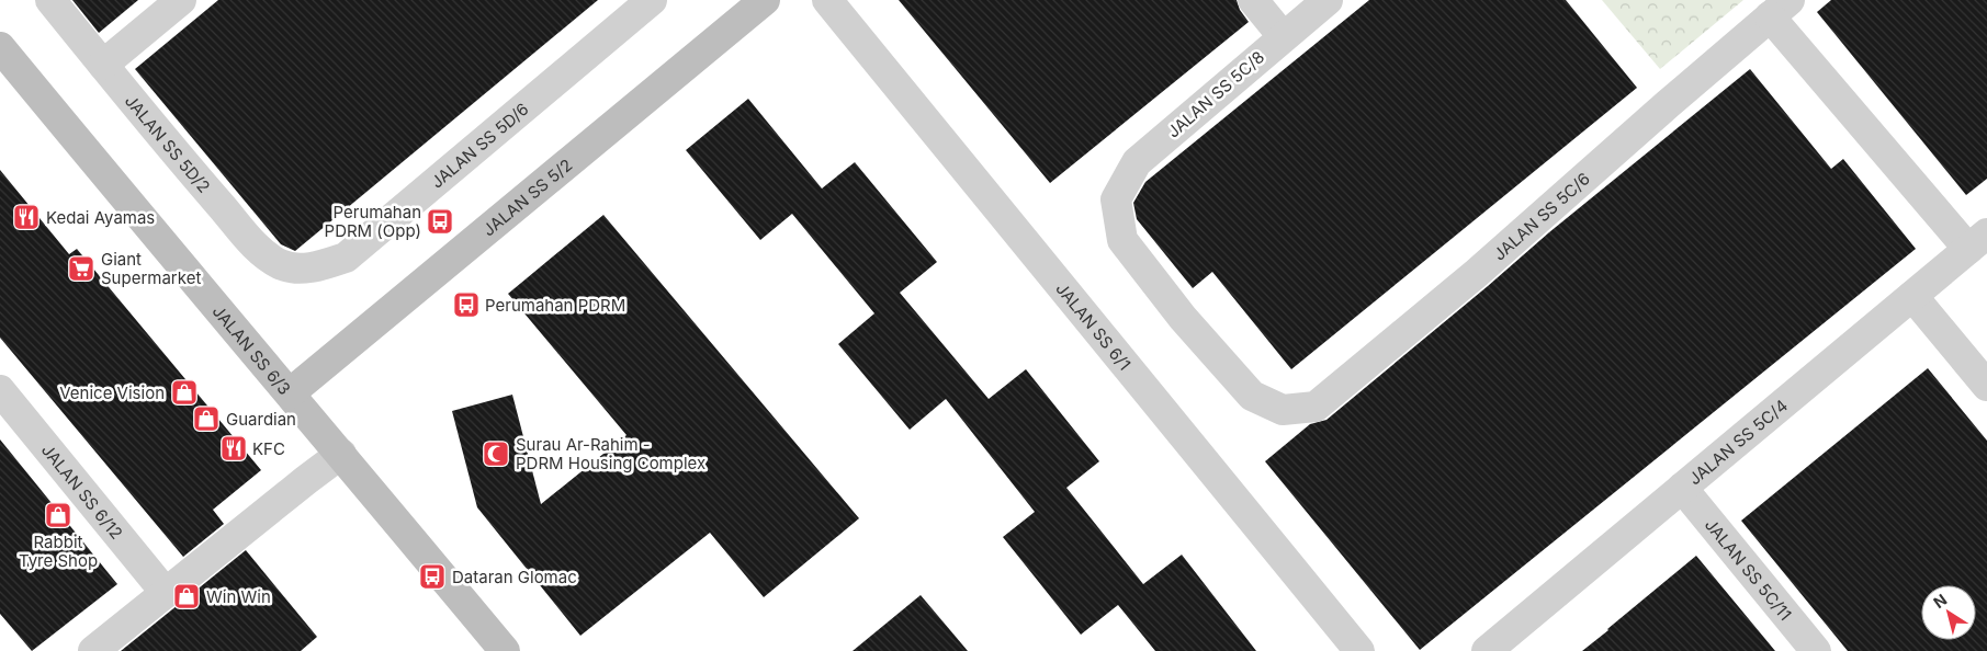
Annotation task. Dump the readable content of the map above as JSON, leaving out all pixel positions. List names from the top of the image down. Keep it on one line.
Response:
{"streets":{"street":["JALAN SS 5C/8","JALAN SS 5D/2","JALAN SS 5D/6","JALAN SS 5/2","JALAN SS 5C/6","JALAN SS 6/1","JALAN SS 6/3","JALAN SS 5C/4","JALAN SS 6/12","JALAN SS 5C/11"]},"crossings":[["JALAN SS 5C/8","JALAN SS 5C/6"],["JALAN SS 5D/2","JALAN SS 5D/6"],["JALAN SS 5/2","JALAN SS 6/3"],["JALAN SS 5C/4","JALAN SS 5C/11"]],"places":{"restaurant":["Kedai Ayamas","KFC"],"bus stop":["Perumahan PDRM (Opp)","Perumahan PDRM","Dataran Glomac"],"supermarket":["Giant Supermarket"],"shop":["Venice Vision","Guardian","Rabbit Tyre Shop","Win Win"],"mosque":["Surau Ar-Rahim - PDRM Housing Complex"]},"north":"top left"}
